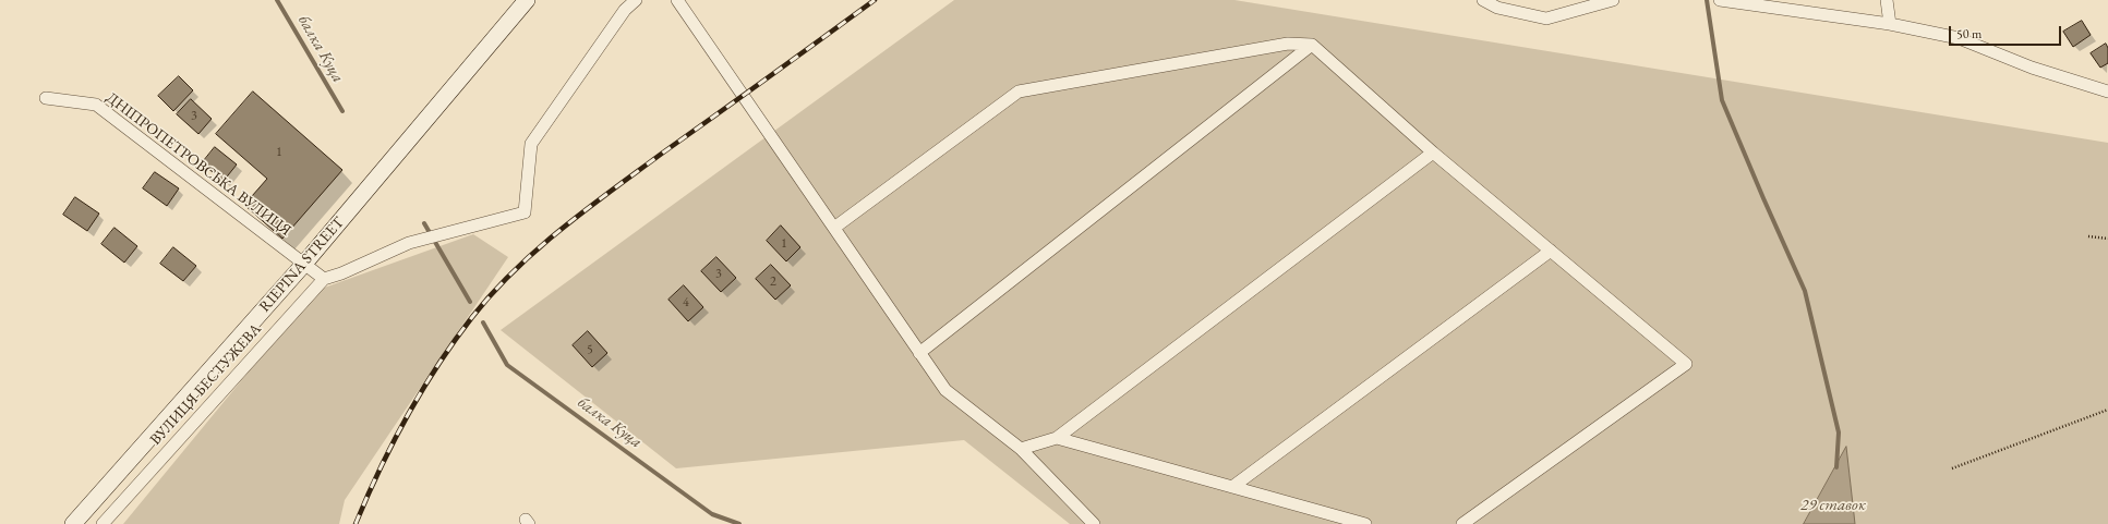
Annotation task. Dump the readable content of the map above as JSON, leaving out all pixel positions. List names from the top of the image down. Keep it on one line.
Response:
{"streets":{"street":["ДНІПРОПЕТРОВСЬКА ВУЛИЦЯ","RIEPINA STREET","ВУЛИЦЯ БЕСТУЖЕВА"]},"crossings":[["ДНІПРОПЕТРОВСЬКА ВУЛИЦЯ","RIEPINA STREET"],["ДНІПРОПЕТРОВСЬКА ВУЛИЦЯ","ВУЛИЦЯ БЕСТУЖЕВА"]],"water":["балка Куца","29 ставок"],"house_numbers":["3","1","1","3","2","4","5"],"scale_bar":"50 m"}
